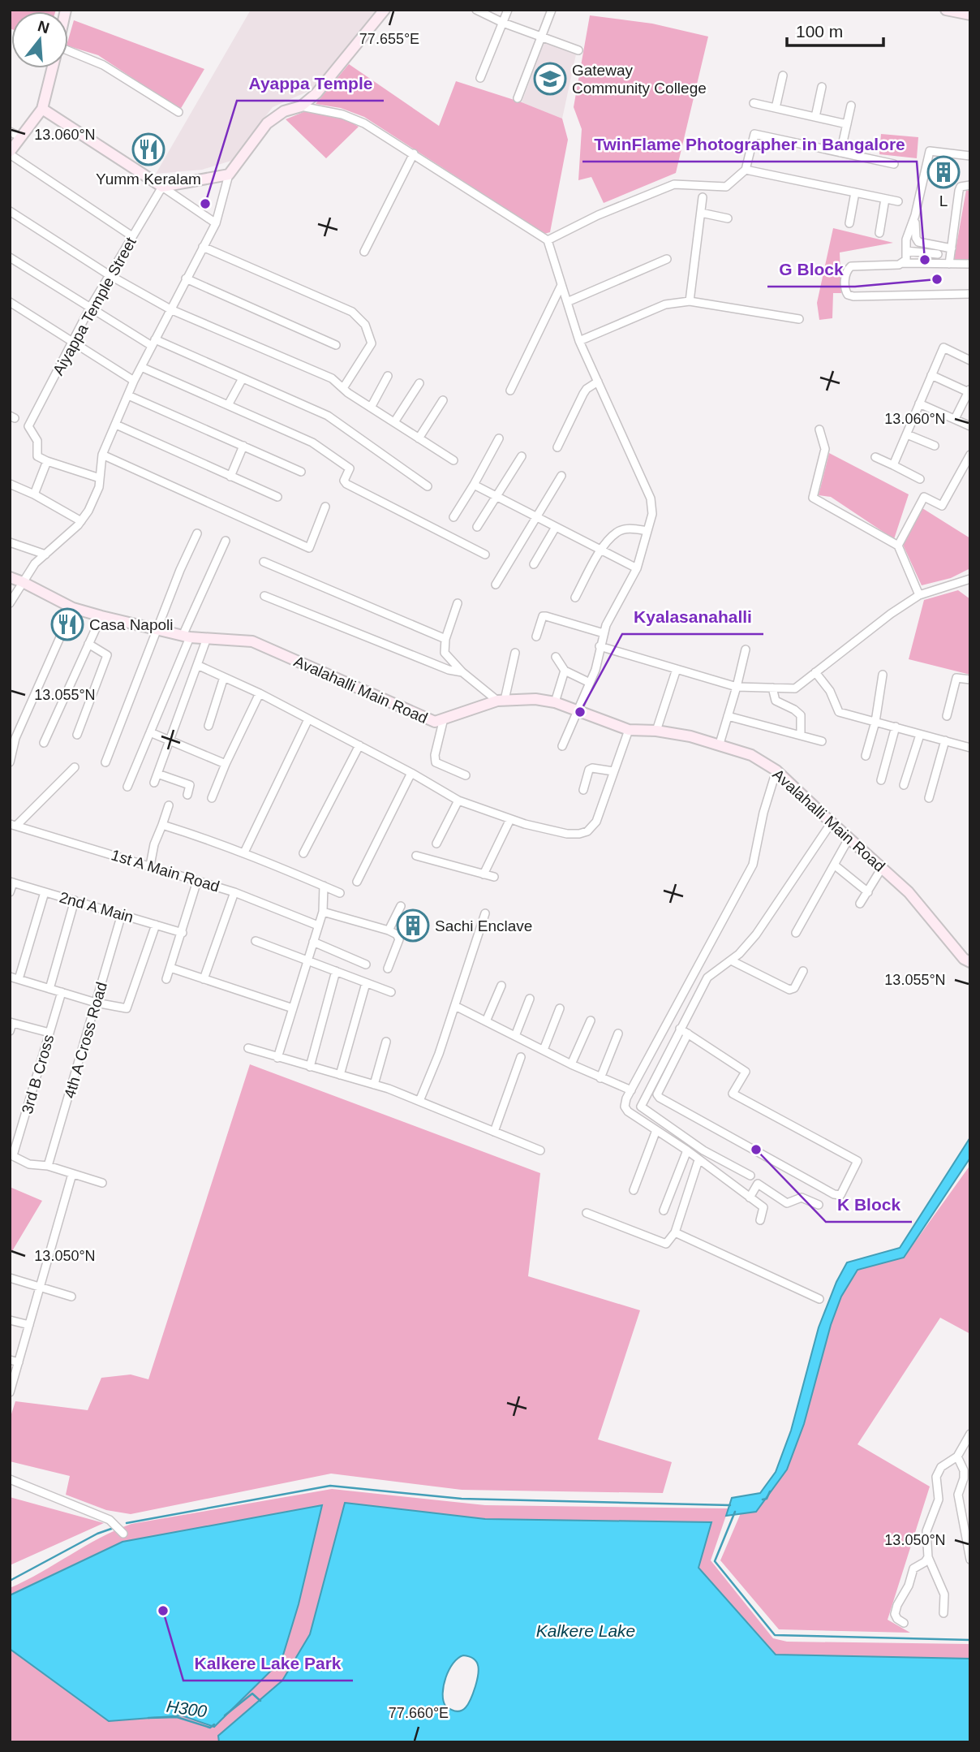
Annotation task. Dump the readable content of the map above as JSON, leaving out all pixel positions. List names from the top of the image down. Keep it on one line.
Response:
{"streets":{"main road":["Avalahalli Main Road"],"street":["Aiyappa Temple Street","1st A Main Road","2nd A Main","4th A Cross Road","3rd B Cross"]},"crossings":[["2nd A Main","4th A Cross Road"]],"water":["Kalkere Lake","H300"],"places":{"school or university":["Gateway Community College"],"restaurant":["Yumm Keralam","Casa Napoli"],"building":["L","Sachi Enclave"],"other":["Ayappa Temple","TwinFlame Photographer in Bangalore","G Block","Kyalasanahalli","K Block","Kalkere Lake Park"]},"scale_bar":"100 m","north":"top","coordinates":["77.655°E","13.060°N","13.055°N","13.050°N","77.660°E"]}
